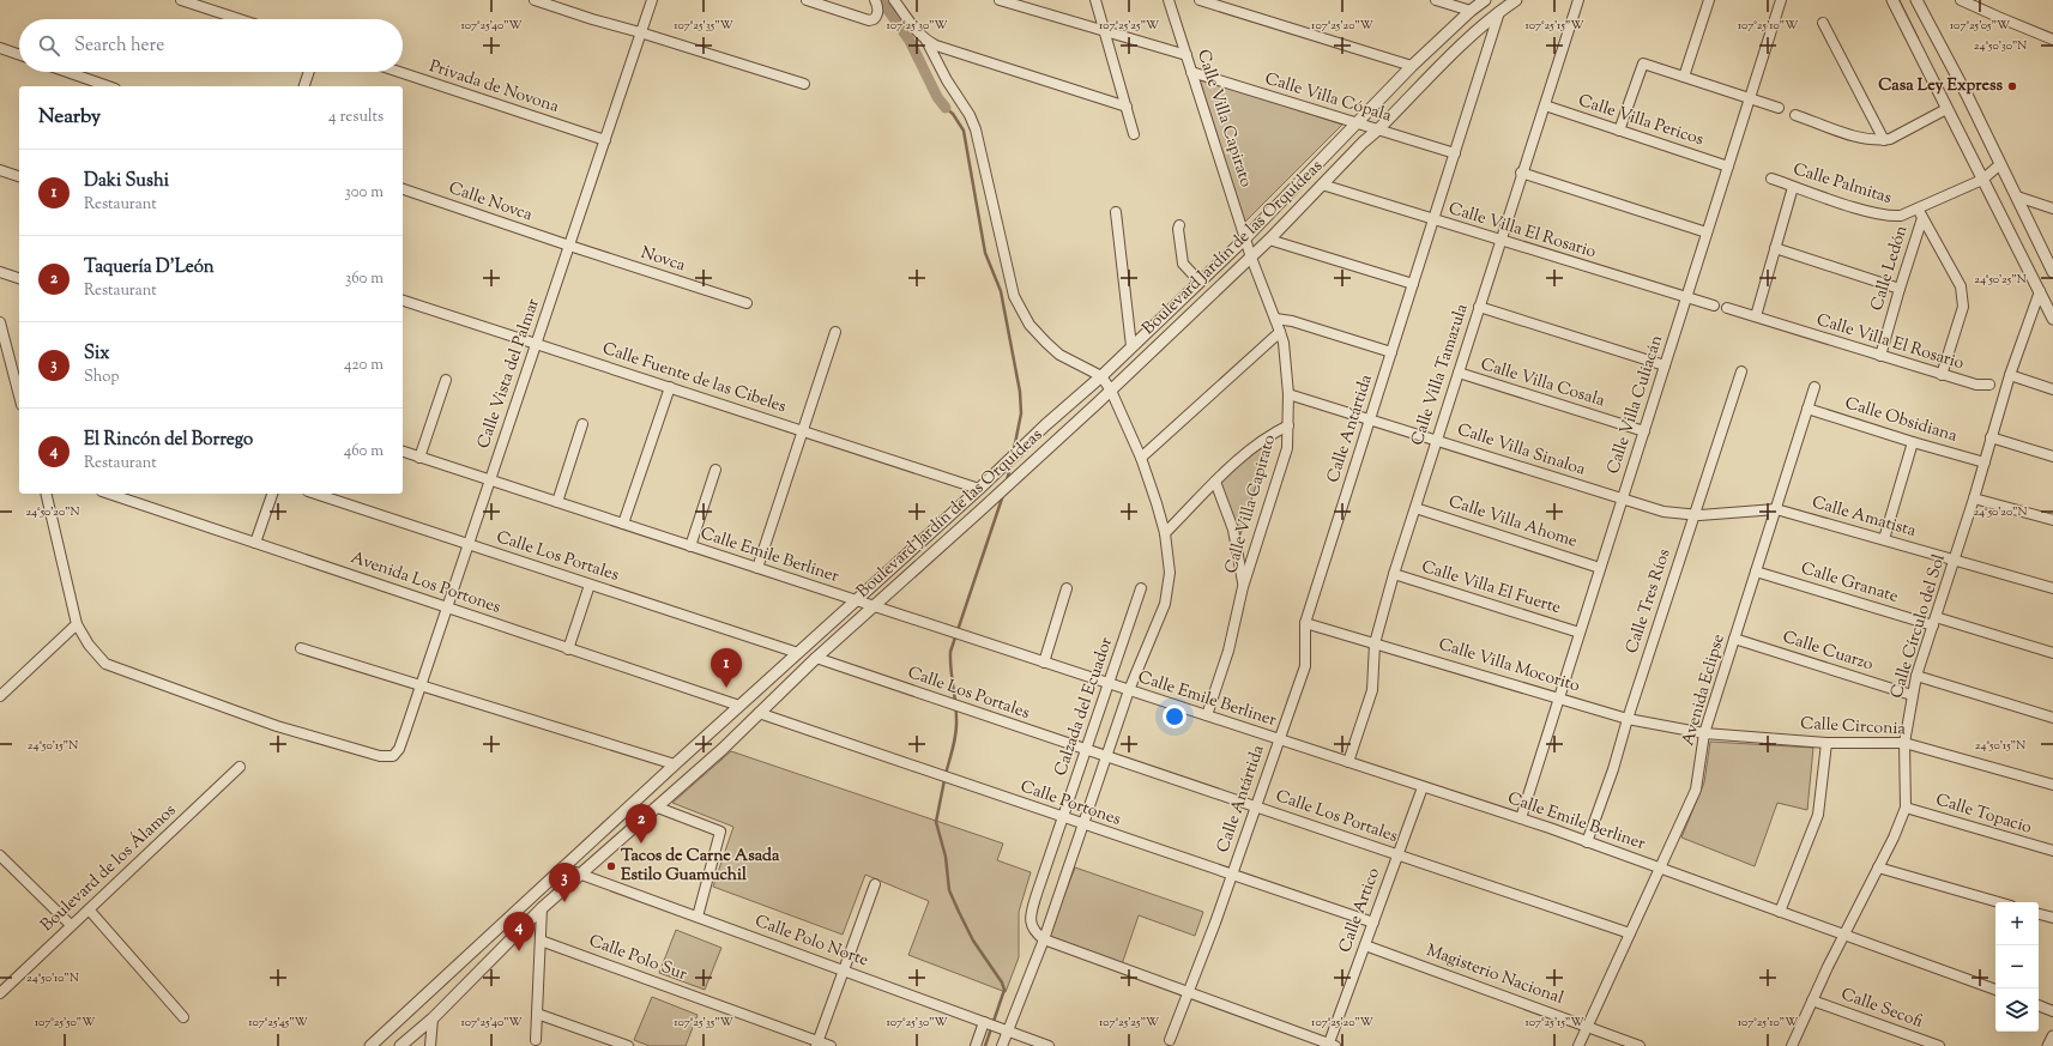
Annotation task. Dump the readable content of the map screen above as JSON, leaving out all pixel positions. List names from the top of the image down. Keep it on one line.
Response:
{"streets":{"street":["Privada de Novona","Calle Villa Cópala","Calle Villa Capirato","Calle Villa Pericos","Calle Palmitas","Calle Novca","Calle Villa El Rosario","Boulevard Jardín de las Orquídeas","Novca","Calle Ledón","Calle Vista del Palmar","Calle Villa Tamazula","Calle Fuente de las Cibeles","Calle Villa Cosala","Calle Villa Culiacán","Calle Obsidiana","Calle Antártida","Calle Villa Sinaloa","Calle Amatista","Calle Villa Ahome","Calle Emile Berliner","Calle Los Portales","Avenida Los Portones","Calle Granate","Calle Villa El Fuerte","Calle Tres Ríos","Calle Círculo del Sol","Calle Cuarzo","Calle Villa Mocorito","Avenida Eclipse","Calzada del Ecuador","Calle Circonia","Calle Portones","Calle Topacio","Boulevard de los Álamos","Calle Artico","Calle Polo Norte","Calle Polo Sur","Magisterio Nacional","Calle Secofi"]},"crossings":[["Privada de Novona","Calle Vista del Palmar"],["Calle Villa Cópala","Calle Villa Capirato"],["Calle Villa Cópala","Boulevard Jardín de las Orquídeas"],["Calle Villa Cópala","Calle Antártida"],["Calle Villa Capirato","Boulevard Jardín de las Orquídeas"],["Calle Villa Capirato","Calle Villa Sinaloa"],["Calle Villa Capirato","Calle Emile Berliner"],["Calle Villa Pericos","Calle Villa Tamazula"],["Calle Villa Pericos","Calle Villa Culiacán"],["Calle Novca","Novca"],["Calle Novca","Calle Vista del Palmar"],["Calle Villa El Rosario","Boulevard Jardín de las Orquídeas"],["Calle Villa El Rosario","Calle Ledón"],["Calle Villa El Rosario","Calle Villa Tamazula"],["Calle Villa El Rosario","Calle Villa Culiacán"],["Calle Villa El Rosario","Calle Antártida"],["Boulevard Jardín de las Orquídeas","Calle Fuente de las Cibeles"],["Boulevard Jardín de las Orquídeas","Calle Antártida"],["Boulevard Jardín de las Orquídeas","Calle Emile Berliner"],["Boulevard Jardín de las Orquídeas","Calle Los Portales"],["Boulevard Jardín de las Orquídeas","Avenida Los Portones"],["Boulevard Jardín de las Orquídeas","Calle Portones"],["Boulevard Jardín de las Orquídeas","Calle Polo Norte"],["Novca","Calle Vista del Palmar"],["Calle Vista del Palmar","Calle Fuente de las Cibeles"],["Calle Vista del Palmar","Calle Emile Berliner"],["Calle Vista del Palmar","Calle Los Portales"],["Calle Vista del Palmar","Avenida Los Portones"],["Calle Villa Tamazula","Calle Villa Cosala"],["Calle Villa Tamazula","Calle Villa Sinaloa"],["Calle Villa Tamazula","Calle Villa Ahome"],["Calle Villa Tamazula","Calle Emile Berliner"],["Calle Villa Tamazula","Calle Villa El Fuerte"],["Calle Villa Tamazula","Calle Villa Mocorito"],["Calle Villa Cosala","Calle Villa Culiacán"],["Calle Villa Culiacán","Calle Villa Sinaloa"],["Calle Villa Culiacán","Calle Villa Ahome"],["Calle Villa Culiacán","Calle Emile Berliner"],["Calle Villa Culiacán","Calle Villa El Fuerte"],["Calle Villa Culiacán","Calle Villa Mocorito"],["Calle Obsidiana","Calle Círculo del Sol"],["Calle Obsidiana","Avenida Eclipse"],["Calle Antártida","Calle Villa Sinaloa"],["Calle Antártida","Calle Emile Berliner"],["Calle Antártida","Calle Los Portales"],["Calle Antártida","Calle Villa Mocorito"],["Calle Antártida","Calle Portones"],["Calle Villa Sinaloa","Calle Amatista"],["Calle Villa Sinaloa","Calle Tres Ríos"],["Calle Villa Sinaloa","Avenida Eclipse"],["Calle Amatista","Calle Círculo del Sol"],["Calle Amatista","Avenida Eclipse"],["Calle Emile Berliner","Calle Tres Ríos"],["Calle Emile Berliner","Calle Círculo del Sol"],["Calle Emile Berliner","Avenida Eclipse"],["Calle Emile Berliner","Calzada del Ecuador"],["Calle Emile Berliner","Calle Artico"],["Calle Los Portales","Avenida Eclipse"],["Calle Los Portales","Calzada del Ecuador"],["Calle Los Portales","Calle Artico"],["Calle Granate","Calle Círculo del Sol"],["Calle Granate","Avenida Eclipse"],["Calle Tres Ríos","Calle Villa Mocorito"],["Calle Círculo del Sol","Calle Cuarzo"],["Calle Círculo del Sol","Calle Circonia"],["Calle Círculo del Sol","Calle Topacio"],["Calle Círculo del Sol","Calle Secofi"],["Calle Cuarzo","Avenida Eclipse"],["Calle Villa Mocorito","Avenida Eclipse"],["Calle Villa Mocorito","Calle Circonia"],["Avenida Eclipse","Calle Circonia"],["Avenida Eclipse","Magisterio Nacional"],["Calzada del Ecuador","Calle Portones"],["Calle Portones","Calle Artico"],["Calle Artico","Magisterio Nacional"]],"places":["Casa Ley Express","Tacos de Carne Asada Estilo Guamuchil"],"page":{"search":"Search here","heading":["Nearby","4 results"],"list":[{"mark":"1","name":"Daki Sushi","note":"Restaurant","value":"300 m"},{"mark":"2","name":"Taquería D'León","note":"Restaurant","value":"360 m"},{"mark":"3","name":"Six","note":"Shop","value":"420 m"},{"mark":"4","name":"El Rincón del Borrego","note":"Restaurant","value":"460 m"}],"pins":["1","2","3","4"],"map_buttons":["+","−"]},"coordinates":["107°25'40\"W","107°25'35\"W","107°25'30\"W","107°25'25\"W","107°25'20\"W","107°25'15\"W","107°25'10\"W","107°25'05\"W","24°50'30\"N","24°50'25\"N","24°50'20\"N","24°50'15\"N","24°50'10\"N","107°25'50\"W","107°25'45\"W"]}
